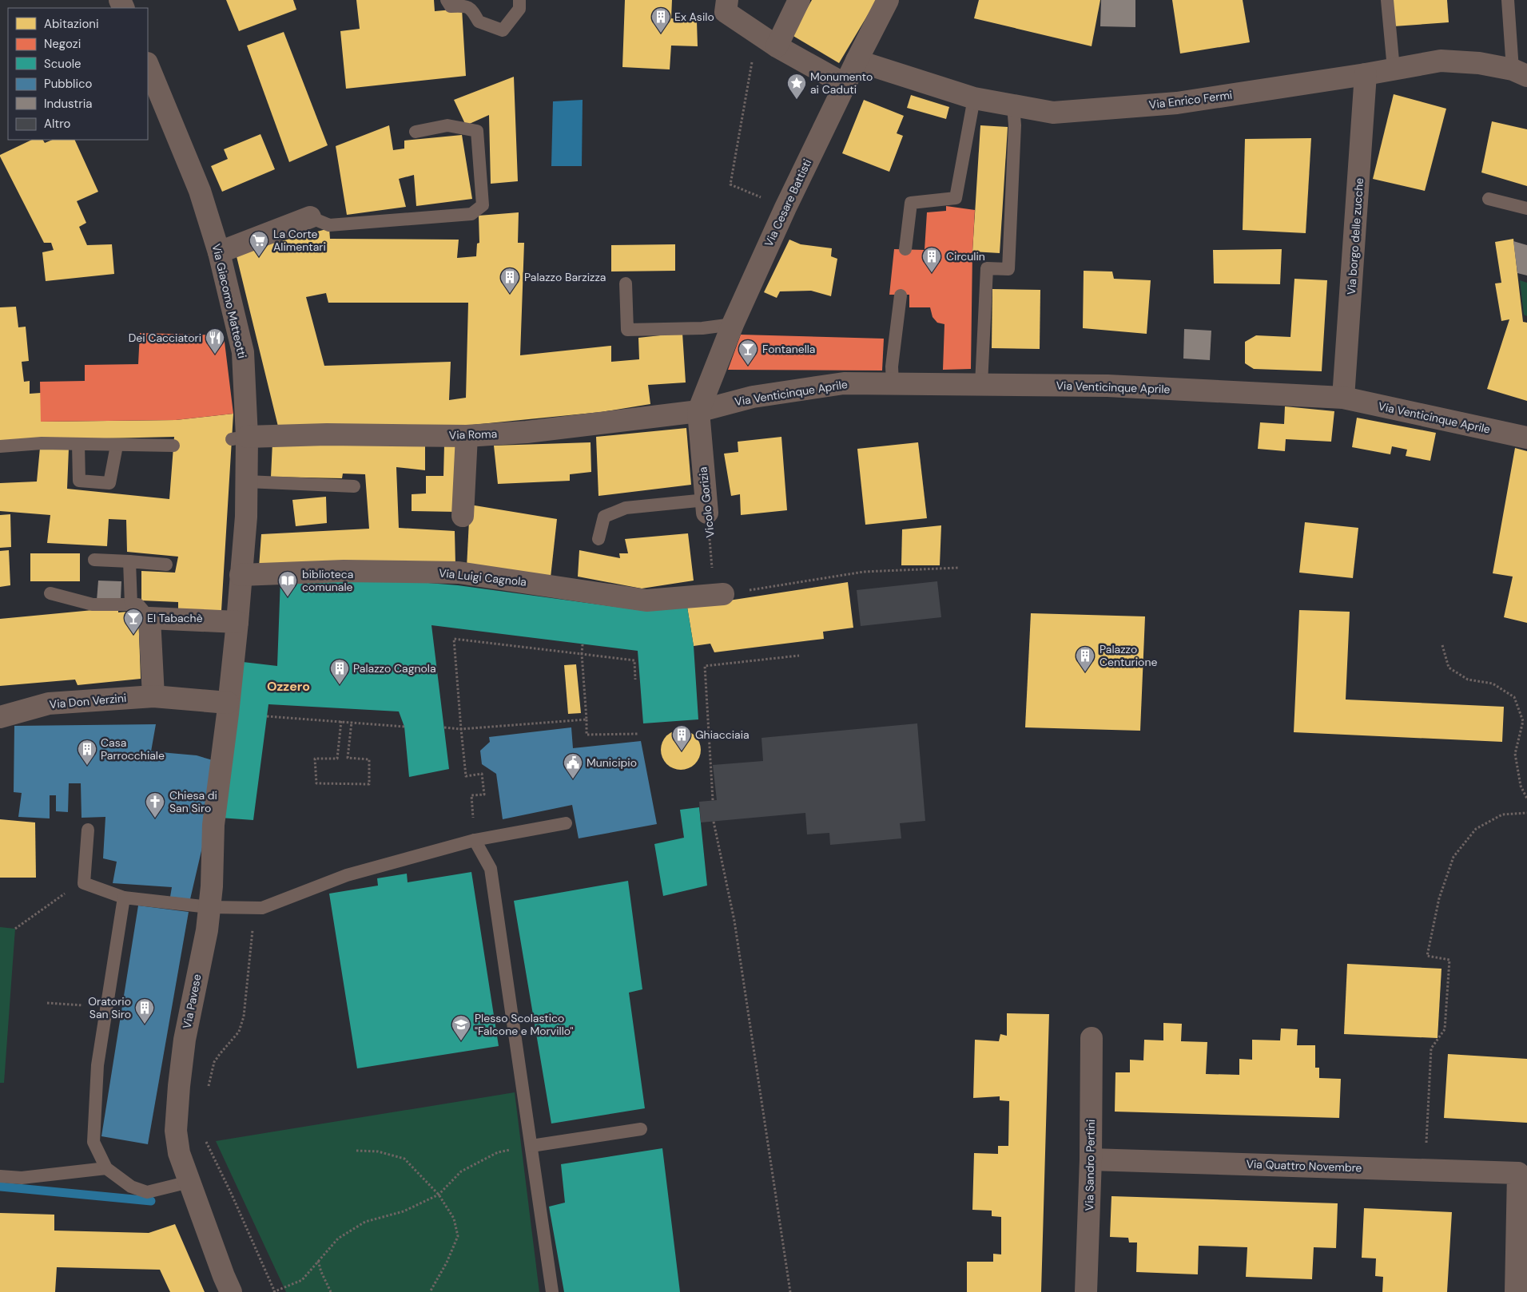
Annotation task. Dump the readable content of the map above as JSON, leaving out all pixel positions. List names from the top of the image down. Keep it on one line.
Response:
{"streets":{"street":["Via Enrico Fermi","Via Cesare Battisti","Via borgo delle zucche","Via Giacomo Matteotti","Via Venticinque Aprile","Via Roma","Vicolo Gorizia","Via Luigi Cagnola","Via Don Verzini","Via Pavese","Via Sandro Pertini","Via Quattro Novembre"]},"crossings":[["Via Enrico Fermi","Via Cesare Battisti"],["Via Enrico Fermi","Via borgo delle zucche"],["Via Cesare Battisti","Via Venticinque Aprile"],["Via Cesare Battisti","Via Roma"],["Via Cesare Battisti","Vicolo Gorizia"],["Via borgo delle zucche","Via Venticinque Aprile"],["Via Giacomo Matteotti","Via Roma"],["Via Giacomo Matteotti","Via Luigi Cagnola"],["Via Giacomo Matteotti","Via Don Verzini"],["Via Giacomo Matteotti","Via Pavese"],["Via Venticinque Aprile","Via Roma"],["Via Venticinque Aprile","Vicolo Gorizia"],["Via Roma","Vicolo Gorizia"],["Vicolo Gorizia","Via Luigi Cagnola"],["Via Don Verzini","Via Pavese"],["Via Sandro Pertini","Via Quattro Novembre"]],"districts":["Ozzero"],"places":{"building":["Ex Asilo","Circulin","Palazzo Barzizza","Palazzo Centurione","Palazzo Cagnola","Ghiacciaia","Casa Parrocchiale","Oratorio San Siro"],"place":["Monumento ai Caduti"],"supermarket":["La Corte Alimentari"],"restaurant":["Dei Cacciatori"],"bar":["Fontanella","El Tabachè"],"library":["biblioteca comunale"],"public building":["Municipio"],"church":["Chiesa di San Siro"],"school or university":["Plesso Scolastico \"Falcone e Morvillo\""]},"legend":["Abitazioni","Negozi","Scuole","Pubblico","Industria","Altro"]}
